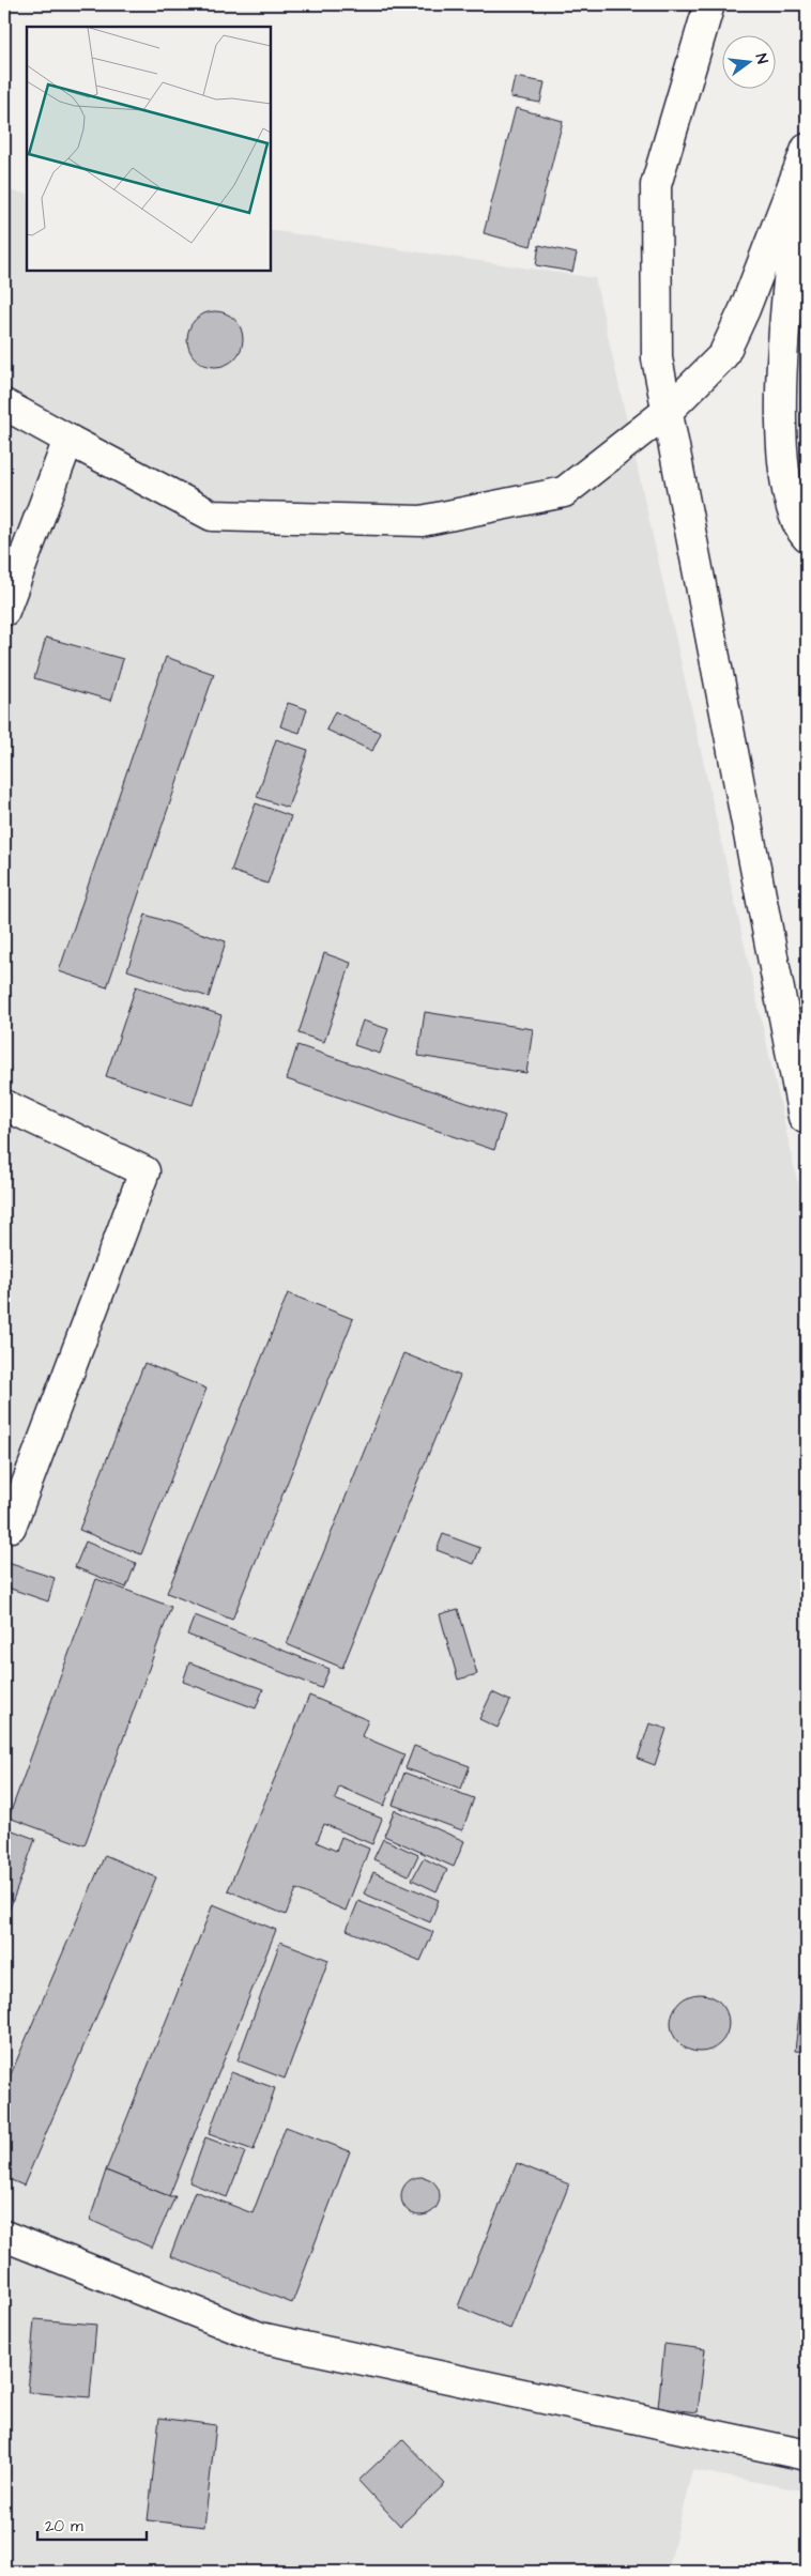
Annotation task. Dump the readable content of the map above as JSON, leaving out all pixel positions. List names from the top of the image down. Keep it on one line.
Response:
{"scale_bar":"20 m","north":"right"}
